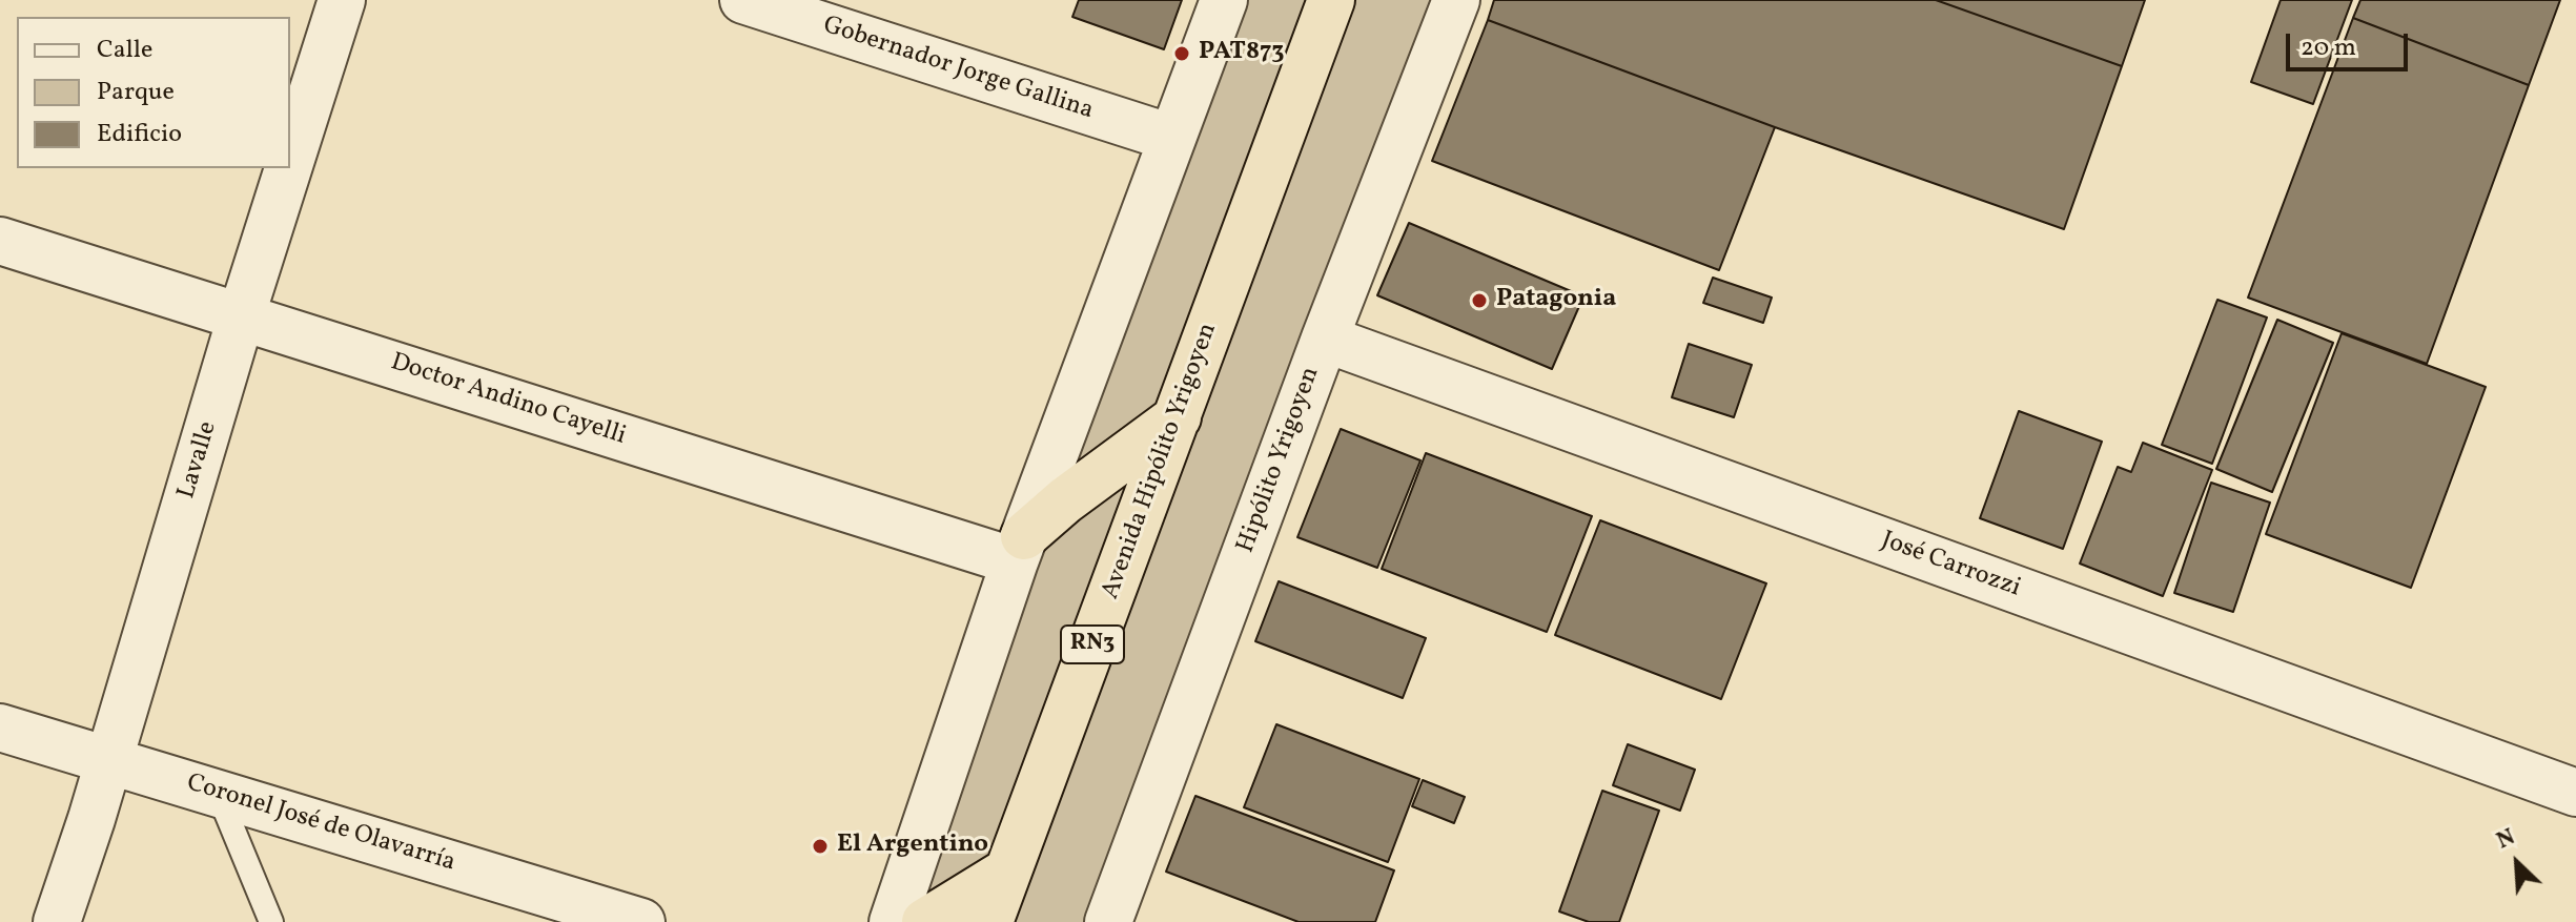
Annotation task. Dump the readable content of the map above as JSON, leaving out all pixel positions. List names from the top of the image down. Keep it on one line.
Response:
{"streets":{"highway":["Avenida Hipólito Yrigoyen","RN3"],"street":["Gobernador Jorge Gallina","Doctor Andino Cayelli","Lavalle","Hipólito Yrigoyen","José Carrozzi","Coronel José de Olavarría"]},"crossings":[["Doctor Andino Cayelli","Lavalle"],["Lavalle","Coronel José de Olavarría"],["Hipólito Yrigoyen","José Carrozzi"]],"places":["PAT873","Patagonia","El Argentino"],"legend":["Calle","Parque","Edificio"],"scale_bar":"20 m","north":"top left"}
